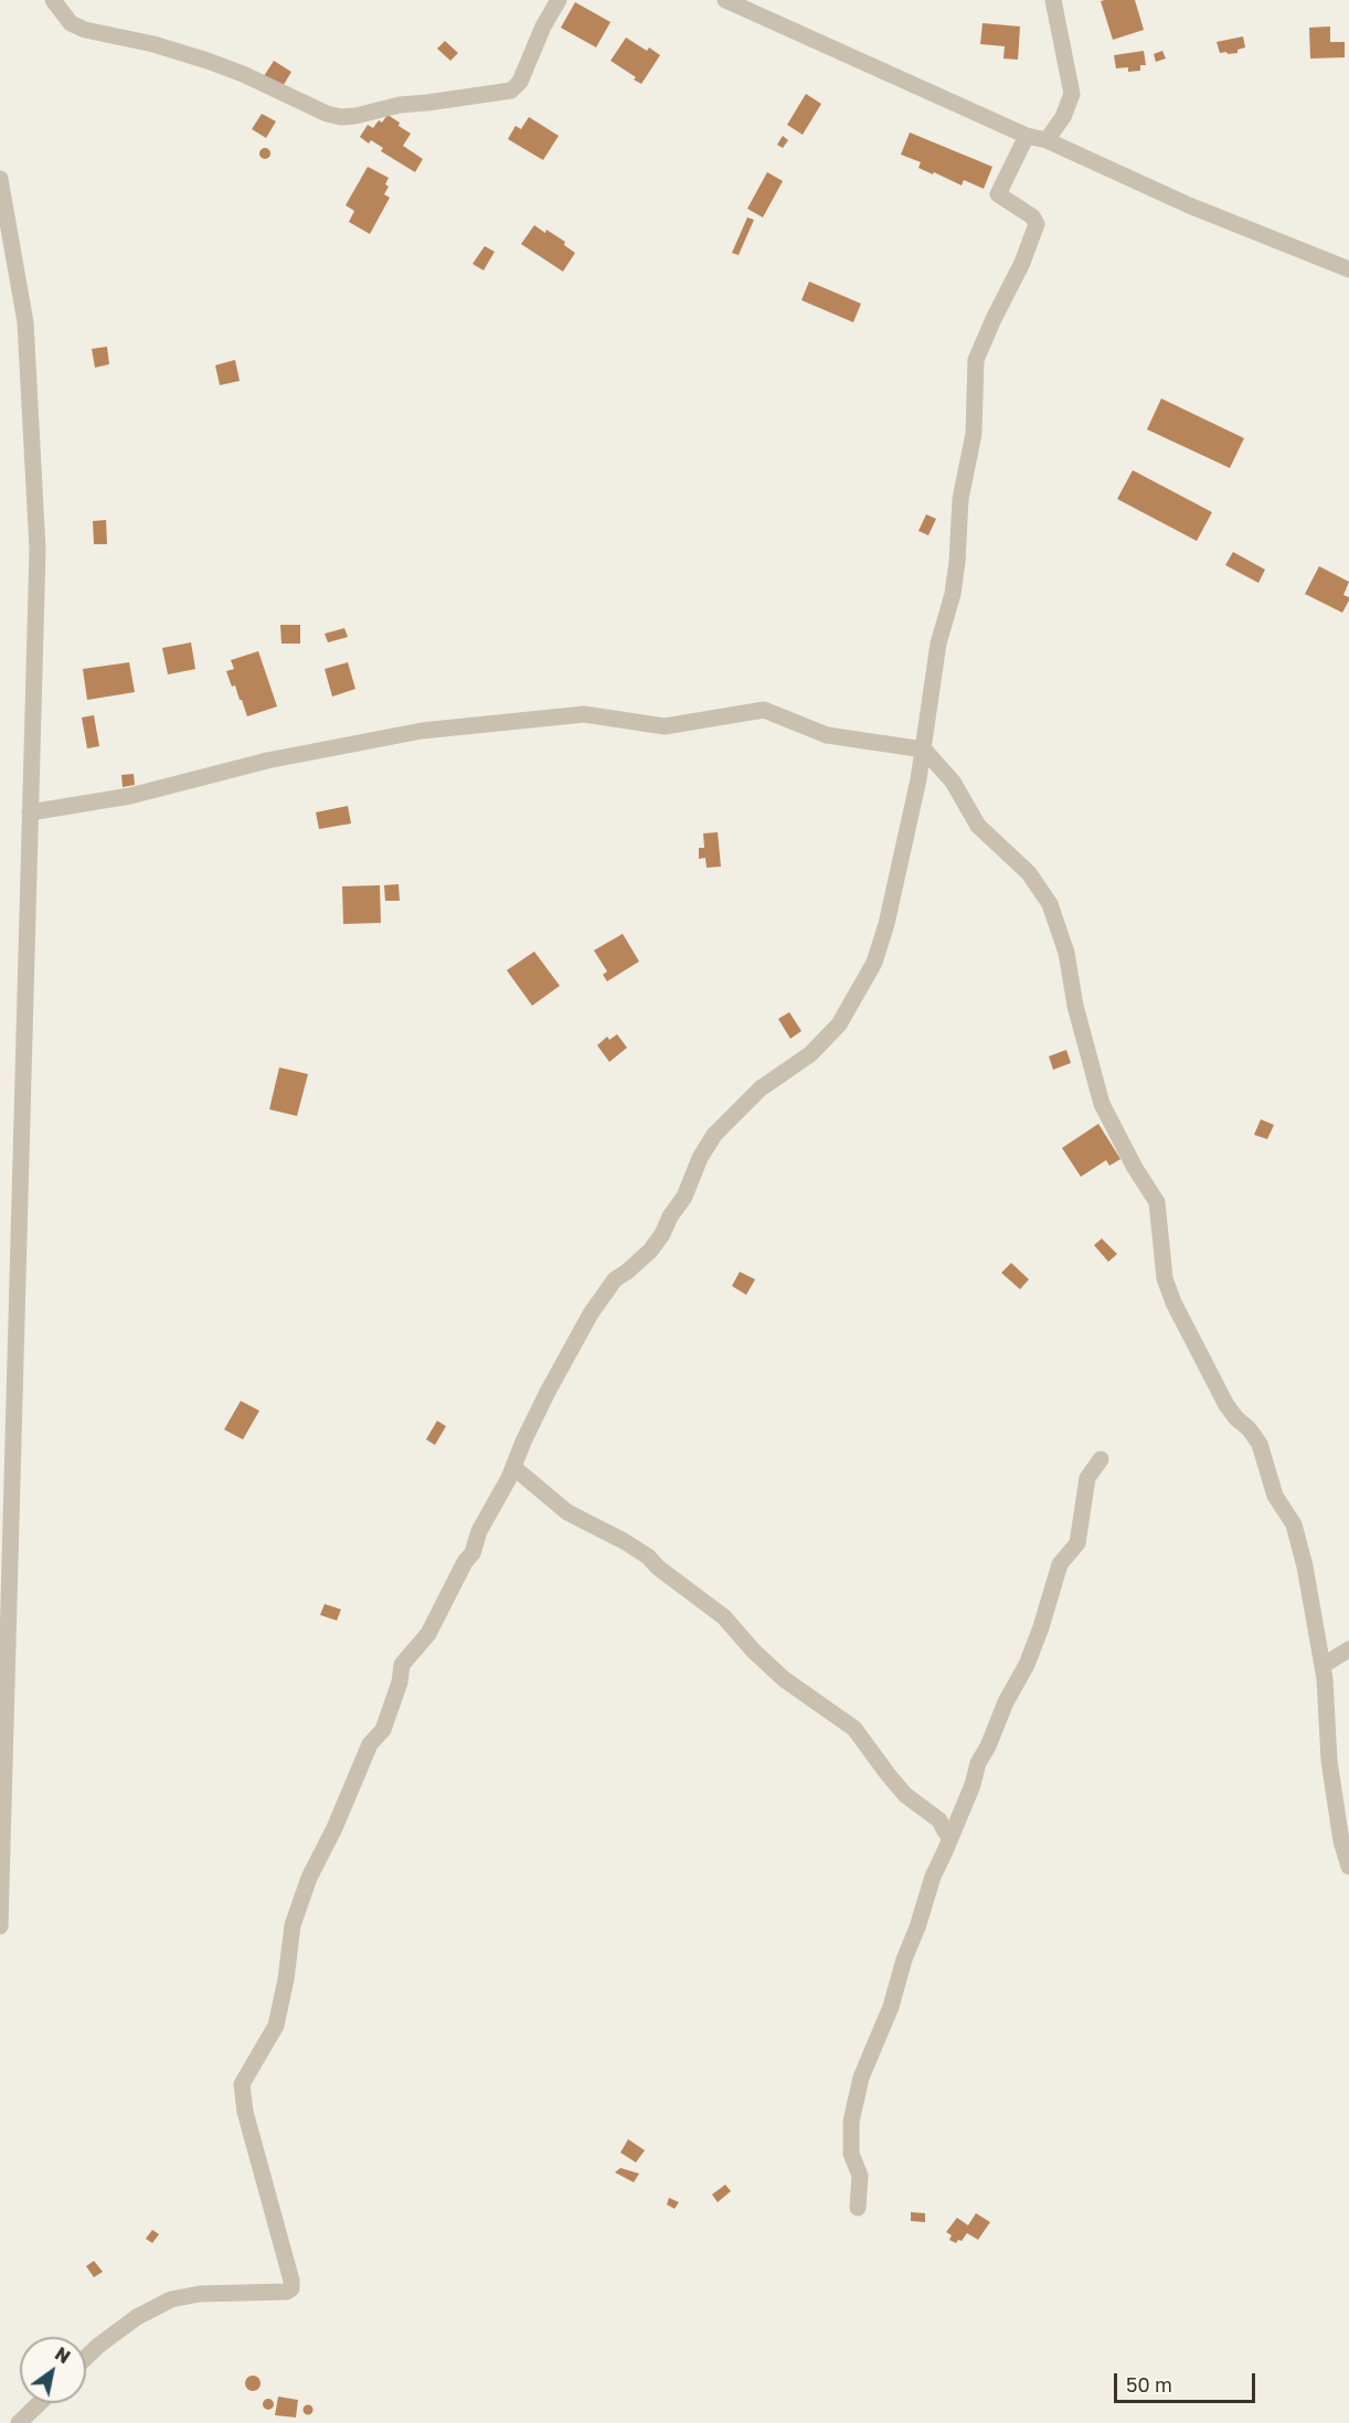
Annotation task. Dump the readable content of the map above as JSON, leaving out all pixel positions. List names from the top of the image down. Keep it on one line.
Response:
{"scale_bar":"50 m","north":"top right"}
